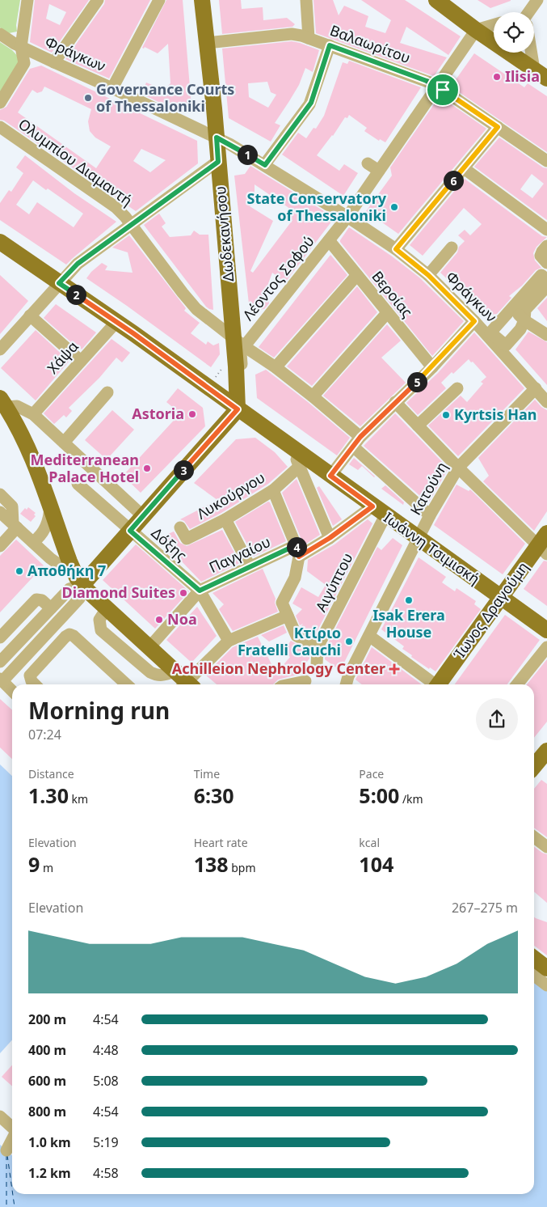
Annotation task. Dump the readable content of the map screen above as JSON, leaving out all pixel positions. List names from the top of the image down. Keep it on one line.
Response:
{"streets":{"main road":["Δωδεκανήσου","Ιωάννη Τσιμισκή","Ίωνος Δραγούμη"],"street":["Βαλαωρίτου","Φράγκων","Ολυμπίου Διαμαντή","Λέοντος Σοφού","Βεροίας","Χάψα","Κατούνη","Λυκούργου","Δόξης","Παγγαίου","Αιγύπτου"]},"crossings":[["Βαλαωρίτου","Δωδεκανήσου"],["Βαλαωρίτου","Λέοντος Σοφού"],["Φράγκων","Δωδεκανήσου"],["Φράγκων","Λέοντος Σοφού"],["Φράγκων","Κατούνη"],["Ολυμπίου Διαμαντή","Δωδεκανήσου"],["Ολυμπίου Διαμαντή","Λέοντος Σοφού"],["Ολυμπίου Διαμαντή","Κατούνη"],["Δωδεκανήσου","Λέοντος Σοφού"],["Δωδεκανήσου","Ιωάννη Τσιμισκή"],["Λέοντος Σοφού","Βεροίας"],["Χάψα","Ιωάννη Τσιμισκή"],["Κατούνη","Ιωάννη Τσιμισκή"],["Δόξης","Παγγαίου"],["Ιωάννη Τσιμισκή","Παγγαίου"],["Ιωάννη Τσιμισκή","Αιγύπτου"],["Ιωάννη Τσιμισκή","Ίωνος Δραγούμη"],["Παγγαίου","Αιγύπτου"]],"places":{"other":["Ilisia","Governance Courts of Thessaloniki","State Conservatory of Thessaloniki","Astoria","Kyrtsis Han","Mediterranean Palace Hotel","Αποθήκη 7","Diamond Suites","Isak Erera House","Noa","Κτίριο Fratelli Cauchi"],"health":["Achilleion Nephrology Center"]},"page":{"pins":["1","6","2","5","3","4"],"heading":["Morning run","07:24"],"stats":[["Distance","1.30 km"],["Time","6:30"],["Pace","5:00 /km"],["Elevation","9 m"],["Heart rate","138 bpm"],["kcal","104"]],"chart":["Elevation","267–275 m"],"list":[{"name":"200 m","note":"4:54"},{"name":"400 m","note":"4:48"},{"name":"600 m","note":"5:08"},{"name":"800 m","note":"4:54"},{"name":"1.0 km","note":"5:19"},{"name":"1.2 km","note":"4:58"}]}}
